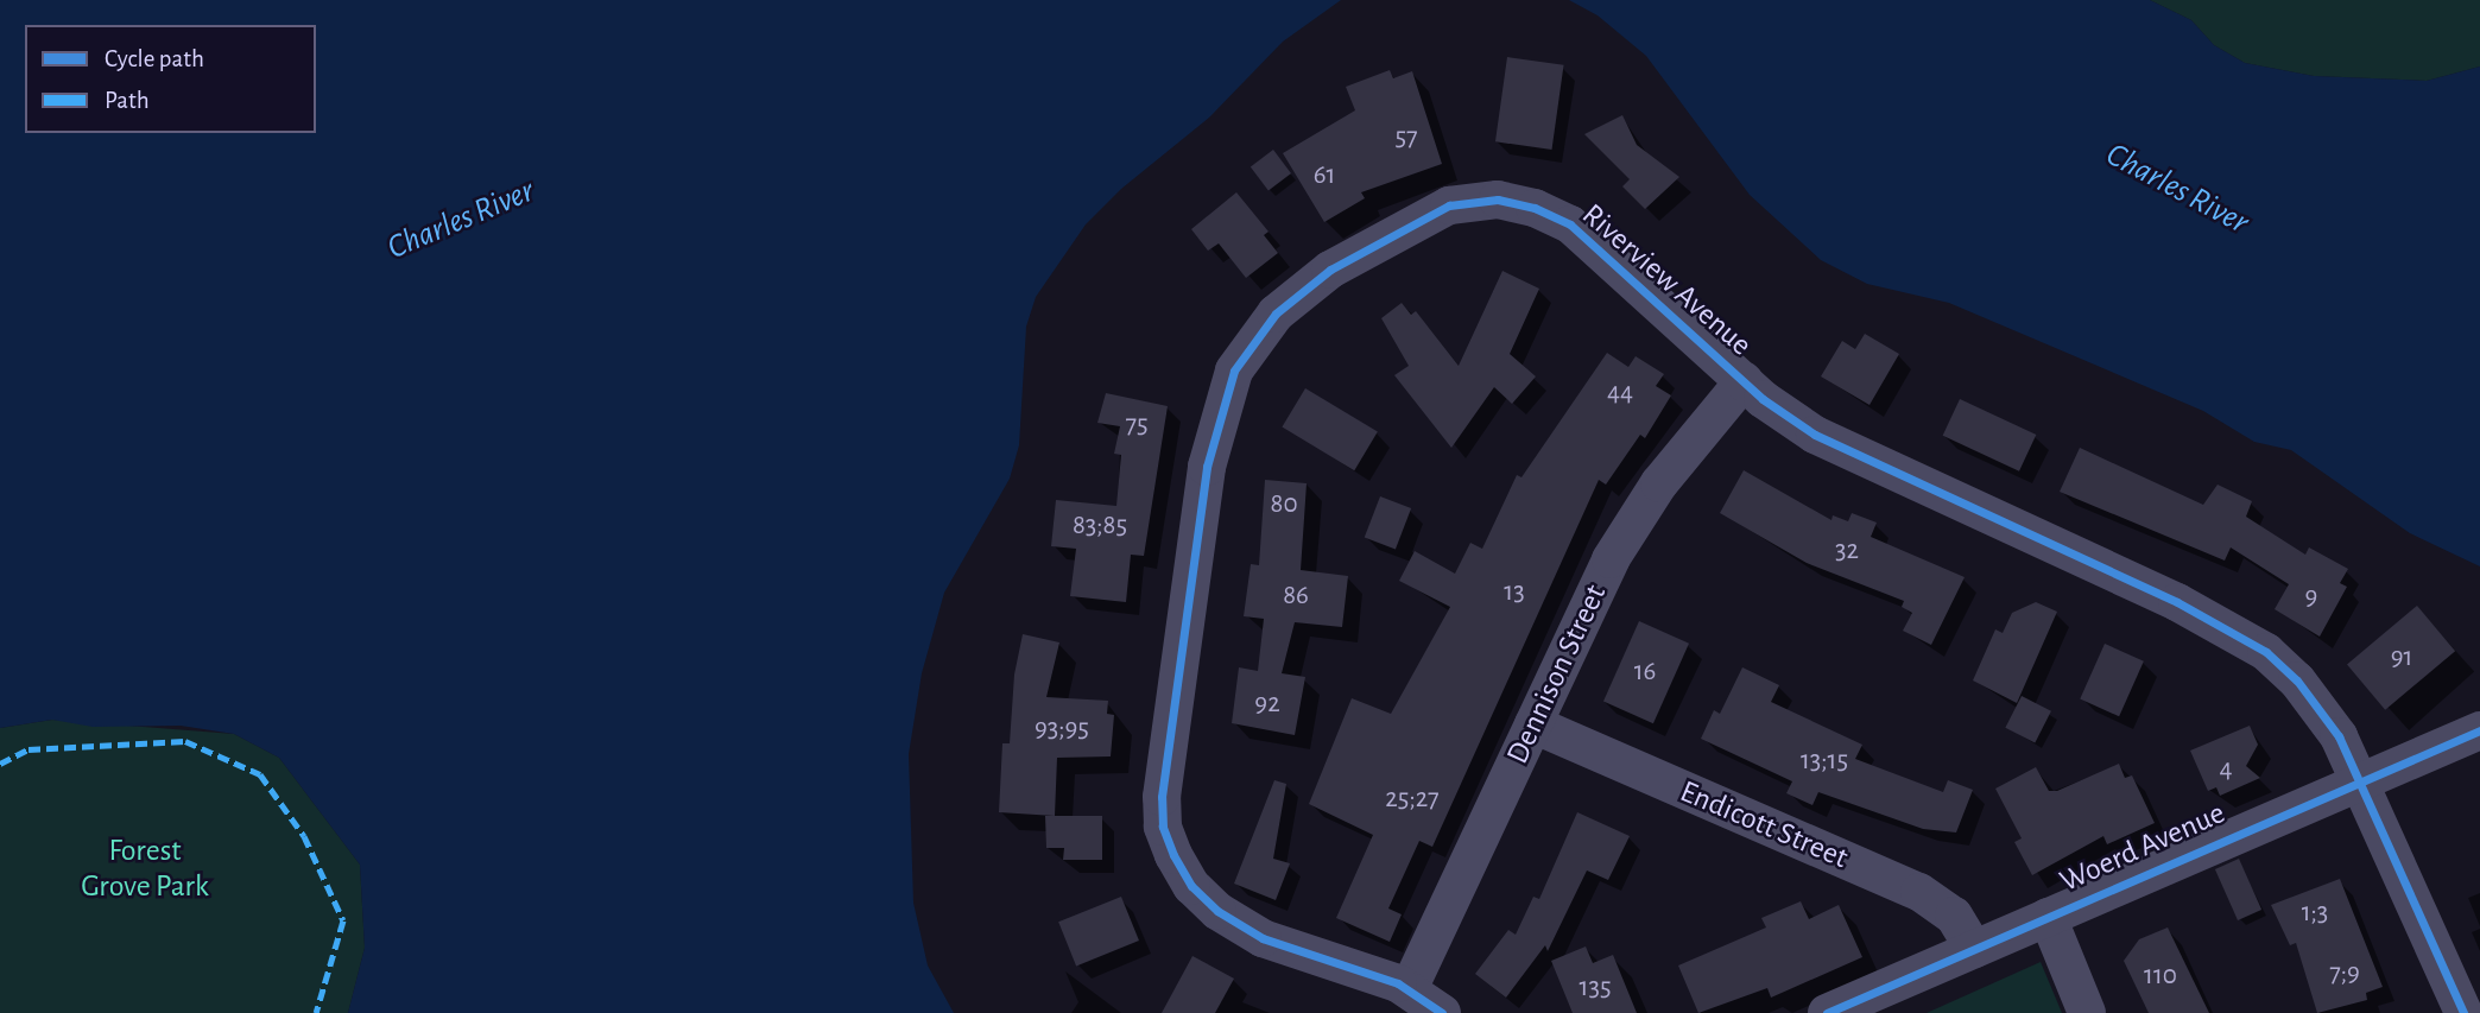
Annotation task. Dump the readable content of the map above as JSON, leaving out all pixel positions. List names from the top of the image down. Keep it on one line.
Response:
{"streets":{"street":["Riverview Avenue","Dennison Street","Endicott Street","Woerd Avenue"]},"crossings":[["Riverview Avenue","Dennison Street"],["Riverview Avenue","Woerd Avenue"],["Dennison Street","Endicott Street"],["Endicott Street","Woerd Avenue"]],"water":["Charles River"],"parks":["Forest Grove Park"],"house_numbers":["57","61","44","75","80","83;85","32","13","86","9","91","16","92","93;95","13;15","4","25;27","1;3","7;9","110","135"],"legend":["Cycle path","Path"]}
